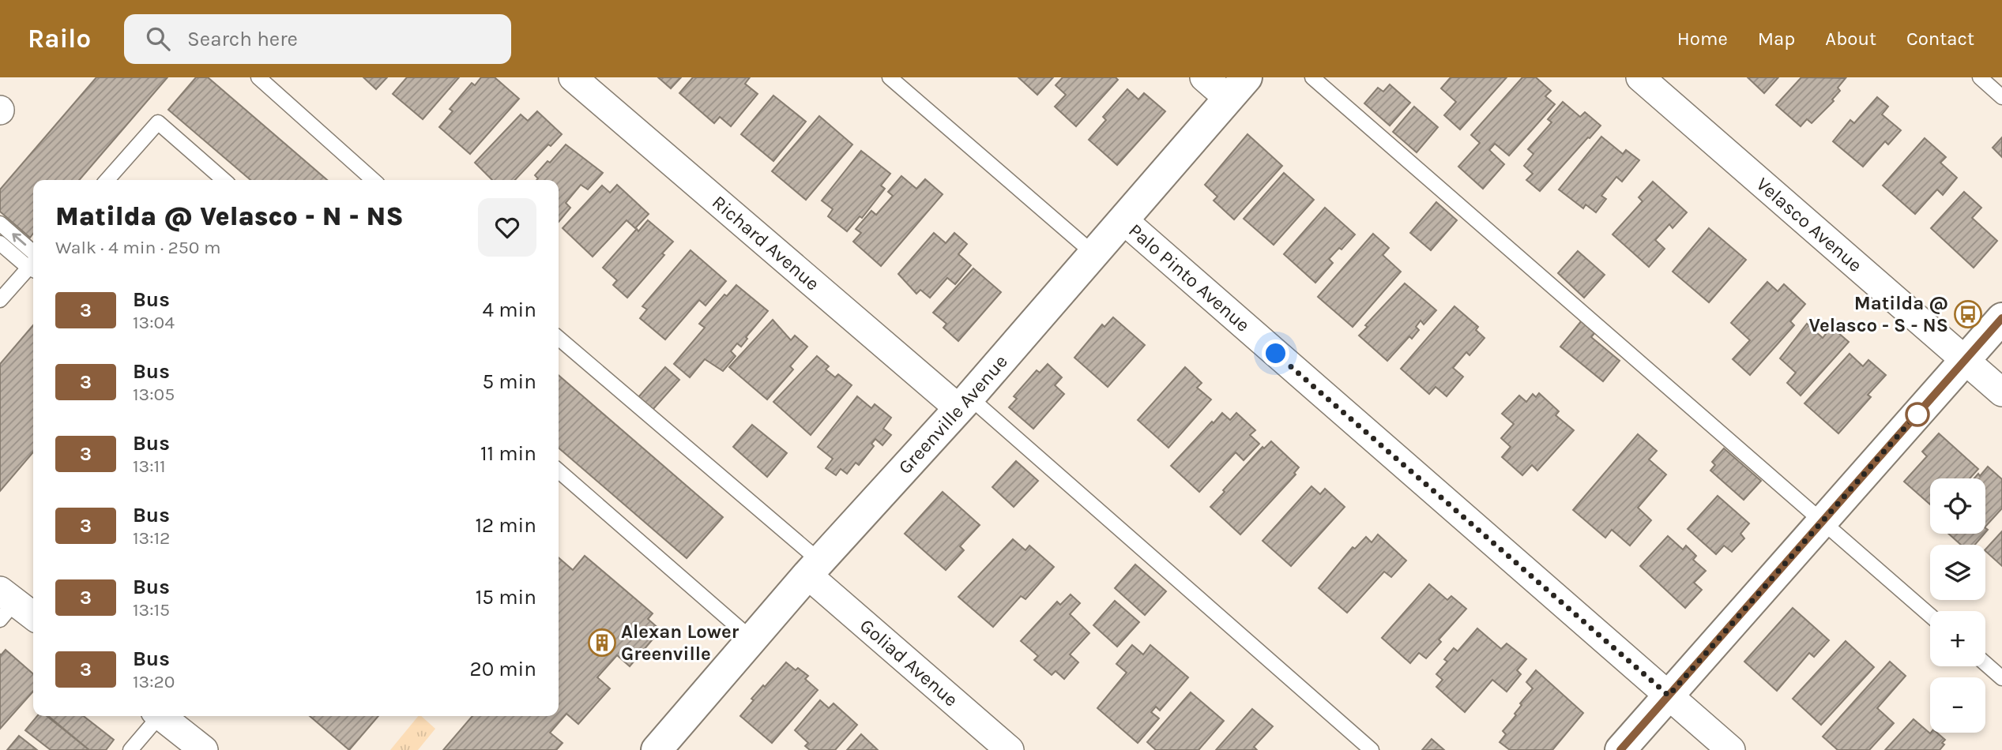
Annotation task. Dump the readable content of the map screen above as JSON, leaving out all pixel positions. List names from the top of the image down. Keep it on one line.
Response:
{"streets":{"main road":["Greenville Avenue"],"street":["Velasco Avenue","Richard Avenue","Palo Pinto Avenue","Goliad Avenue"]},"crossings":[["Richard Avenue","Greenville Avenue"],["Palo Pinto Avenue","Greenville Avenue"],["Greenville Avenue","Goliad Avenue"]],"places":{"bus stop":["Matilda @ Velasco - S - NS"],"building":["Alexan Lower Greenville"]},"lines":["bus line 3"],"page":{"header":"Railo","search":"Search here","nav":["Home","Map","About","Contact"],"heading":["Matilda @ Velasco - N - NS","Walk · 4 min · 250 m"],"list":[{"mark":"3","name":"Bus","note":"13:04","value":"4 min"},{"mark":"3","name":"Bus","note":"13:05","value":"5 min"},{"mark":"3","name":"Bus","note":"13:11","value":"11 min"},{"mark":"3","name":"Bus","note":"13:12","value":"12 min"},{"mark":"3","name":"Bus","note":"13:15","value":"15 min"},{"mark":"3","name":"Bus","note":"13:20","value":"20 min"}],"map_buttons":["+","−"]}}
